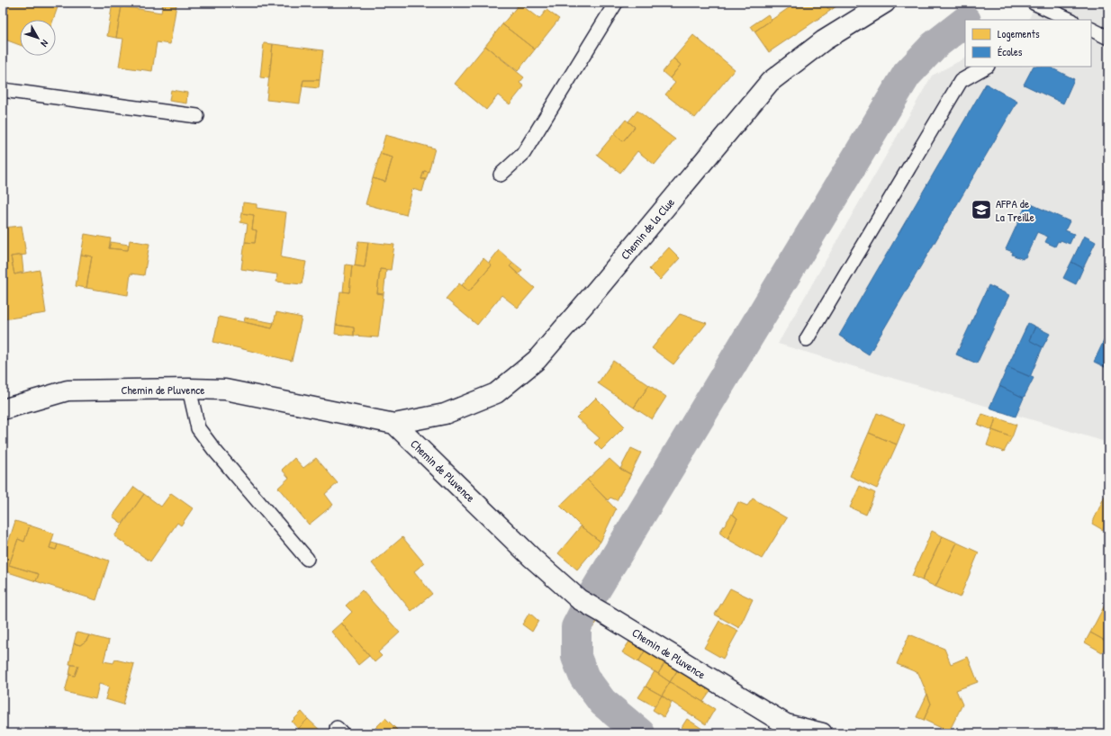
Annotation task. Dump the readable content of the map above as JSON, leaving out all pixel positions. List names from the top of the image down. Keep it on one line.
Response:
{"streets":{"street":["Chemin de la Clue","Chemin de Pluvence"]},"crossings":[["Chemin de la Clue","Chemin de Pluvence"]],"places":{"school or university":["AFPA de La Treille"]},"legend":["Logements","Écoles"],"north":"bottom right"}
